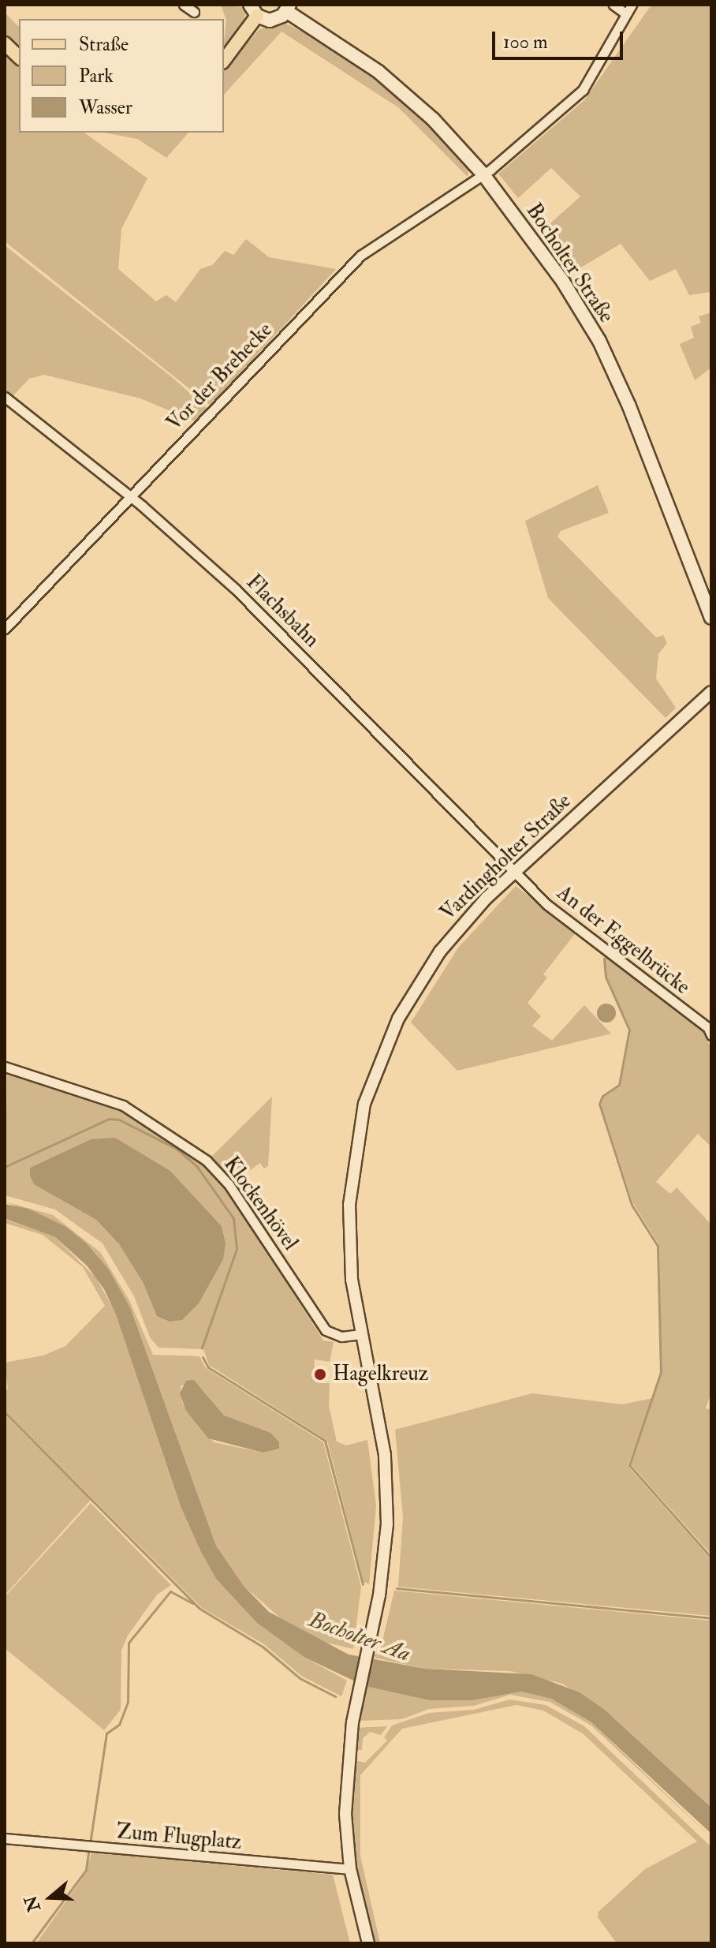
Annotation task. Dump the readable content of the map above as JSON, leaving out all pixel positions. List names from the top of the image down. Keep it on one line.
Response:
{"streets":{"main road":["Bocholter Straße"],"street":["Vor der Brehecke","Flachsbahn","Vardingholter Straße","An der Eggelbrücke","Klockenhövel","Zum Flugplatz"]},"crossings":[["Bocholter Straße","Vor der Brehecke"],["Vor der Brehecke","Flachsbahn"],["Flachsbahn","Vardingholter Straße"],["Flachsbahn","An der Eggelbrücke"],["Vardingholter Straße","An der Eggelbrücke"],["Vardingholter Straße","Klockenhövel"],["Vardingholter Straße","Zum Flugplatz"]],"water":["Bocholter Aa"],"places":["Hagelkreuz"],"legend":["Straße","Park","Wasser"],"scale_bar":"100 m","north":"left"}
